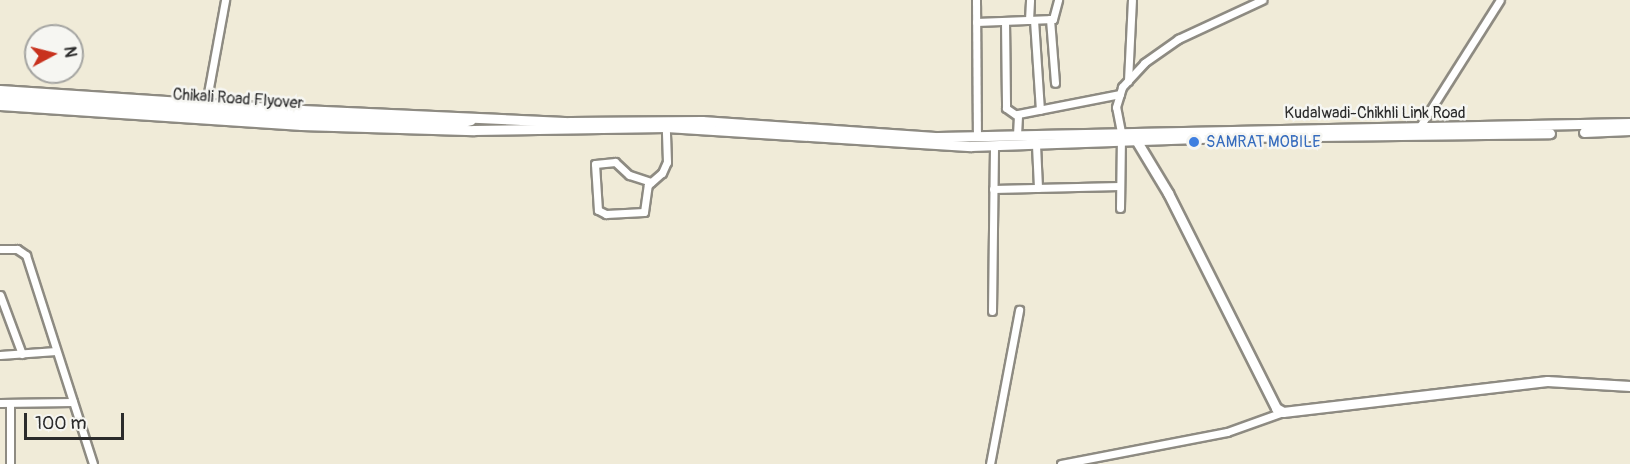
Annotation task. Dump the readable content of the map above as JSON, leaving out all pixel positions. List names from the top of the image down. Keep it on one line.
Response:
{"streets":{"main road":["Chikali Road Flyover","Kudalwadi-Chikhli Link Road"]},"places":["SAMRAT MOBILE"],"scale_bar":"100 m","north":"right"}
